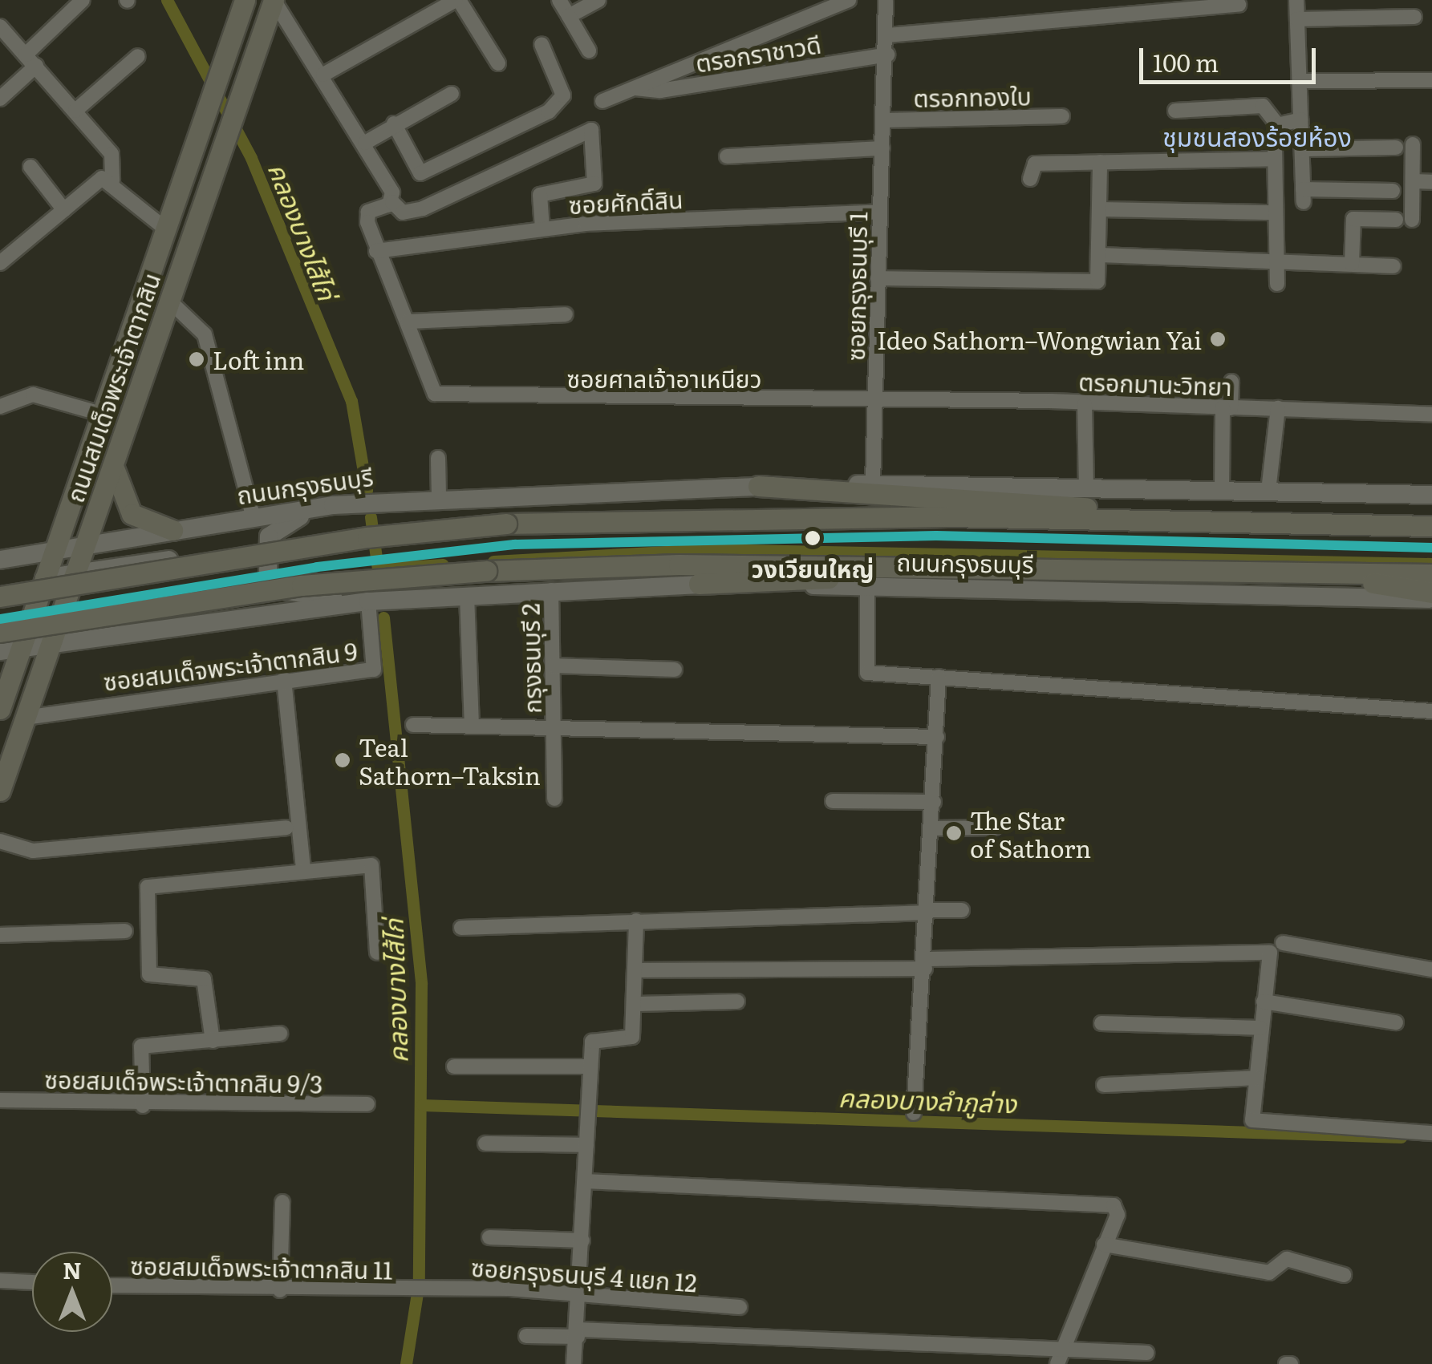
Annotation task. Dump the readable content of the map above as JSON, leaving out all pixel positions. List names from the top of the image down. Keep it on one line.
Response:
{"streets":{"main road":["ถนนสมเด็จพระเจ้าตากสิน","ถนนกรุงธนบุรี"],"street":["ตรอกราชาวดี","ตรอกทองใบ","ซอยศักดิ์สิน","ซอยกรุงธนบุรี 1","ซอยศาลเจ้าอาเหนียว","ตรอกมานะวิทยา","กรุงธนบุรี 2","ซอยสมเด็จพระเจ้าตากสิน 9","ซอยสมเด็จพระเจ้าตากสิน 9/3","ซอยสมเด็จพระเจ้าตากสิน 11","ซอยกรุงธนบุรี 4 แยก 12"]},"crossings":[["ตรอกราชาวดี","ซอยกรุงธนบุรี 1"],["ตรอกทองใบ","ซอยกรุงธนบุรี 1"],["ซอยศักดิ์สิน","ซอยกรุงธนบุรี 1"],["ซอยกรุงธนบุรี 1","ซอยศาลเจ้าอาเหนียว"],["ซอยกรุงธนบุรี 1","ตรอกมานะวิทยา"],["ซอยกรุงธนบุรี 1","ถนนกรุงธนบุรี"],["ซอยศาลเจ้าอาเหนียว","ตรอกมานะวิทยา"],["ถนนสมเด็จพระเจ้าตากสิน","ถนนกรุงธนบุรี"],["ถนนสมเด็จพระเจ้าตากสิน","ซอยสมเด็จพระเจ้าตากสิน 9"],["ถนนกรุงธนบุรี","กรุงธนบุรี 2"],["ถนนกรุงธนบุรี","ซอยสมเด็จพระเจ้าตากสิน 9"],["ซอยสมเด็จพระเจ้าตากสิน 11","ซอยกรุงธนบุรี 4 แยก 12"]],"districts":["ชุมชนสองร้อยห้อง"],"water":["คลองบางไส้ไก่","คลองบางลำภูล่าง"],"places":["Ideo Sathorn–Wongwian Yai","Loft inn","วงเวียนใหญ่","Teal Sathorn–Taksin","The Star of Sathorn"],"scale_bar":"100 m","north":"top"}
